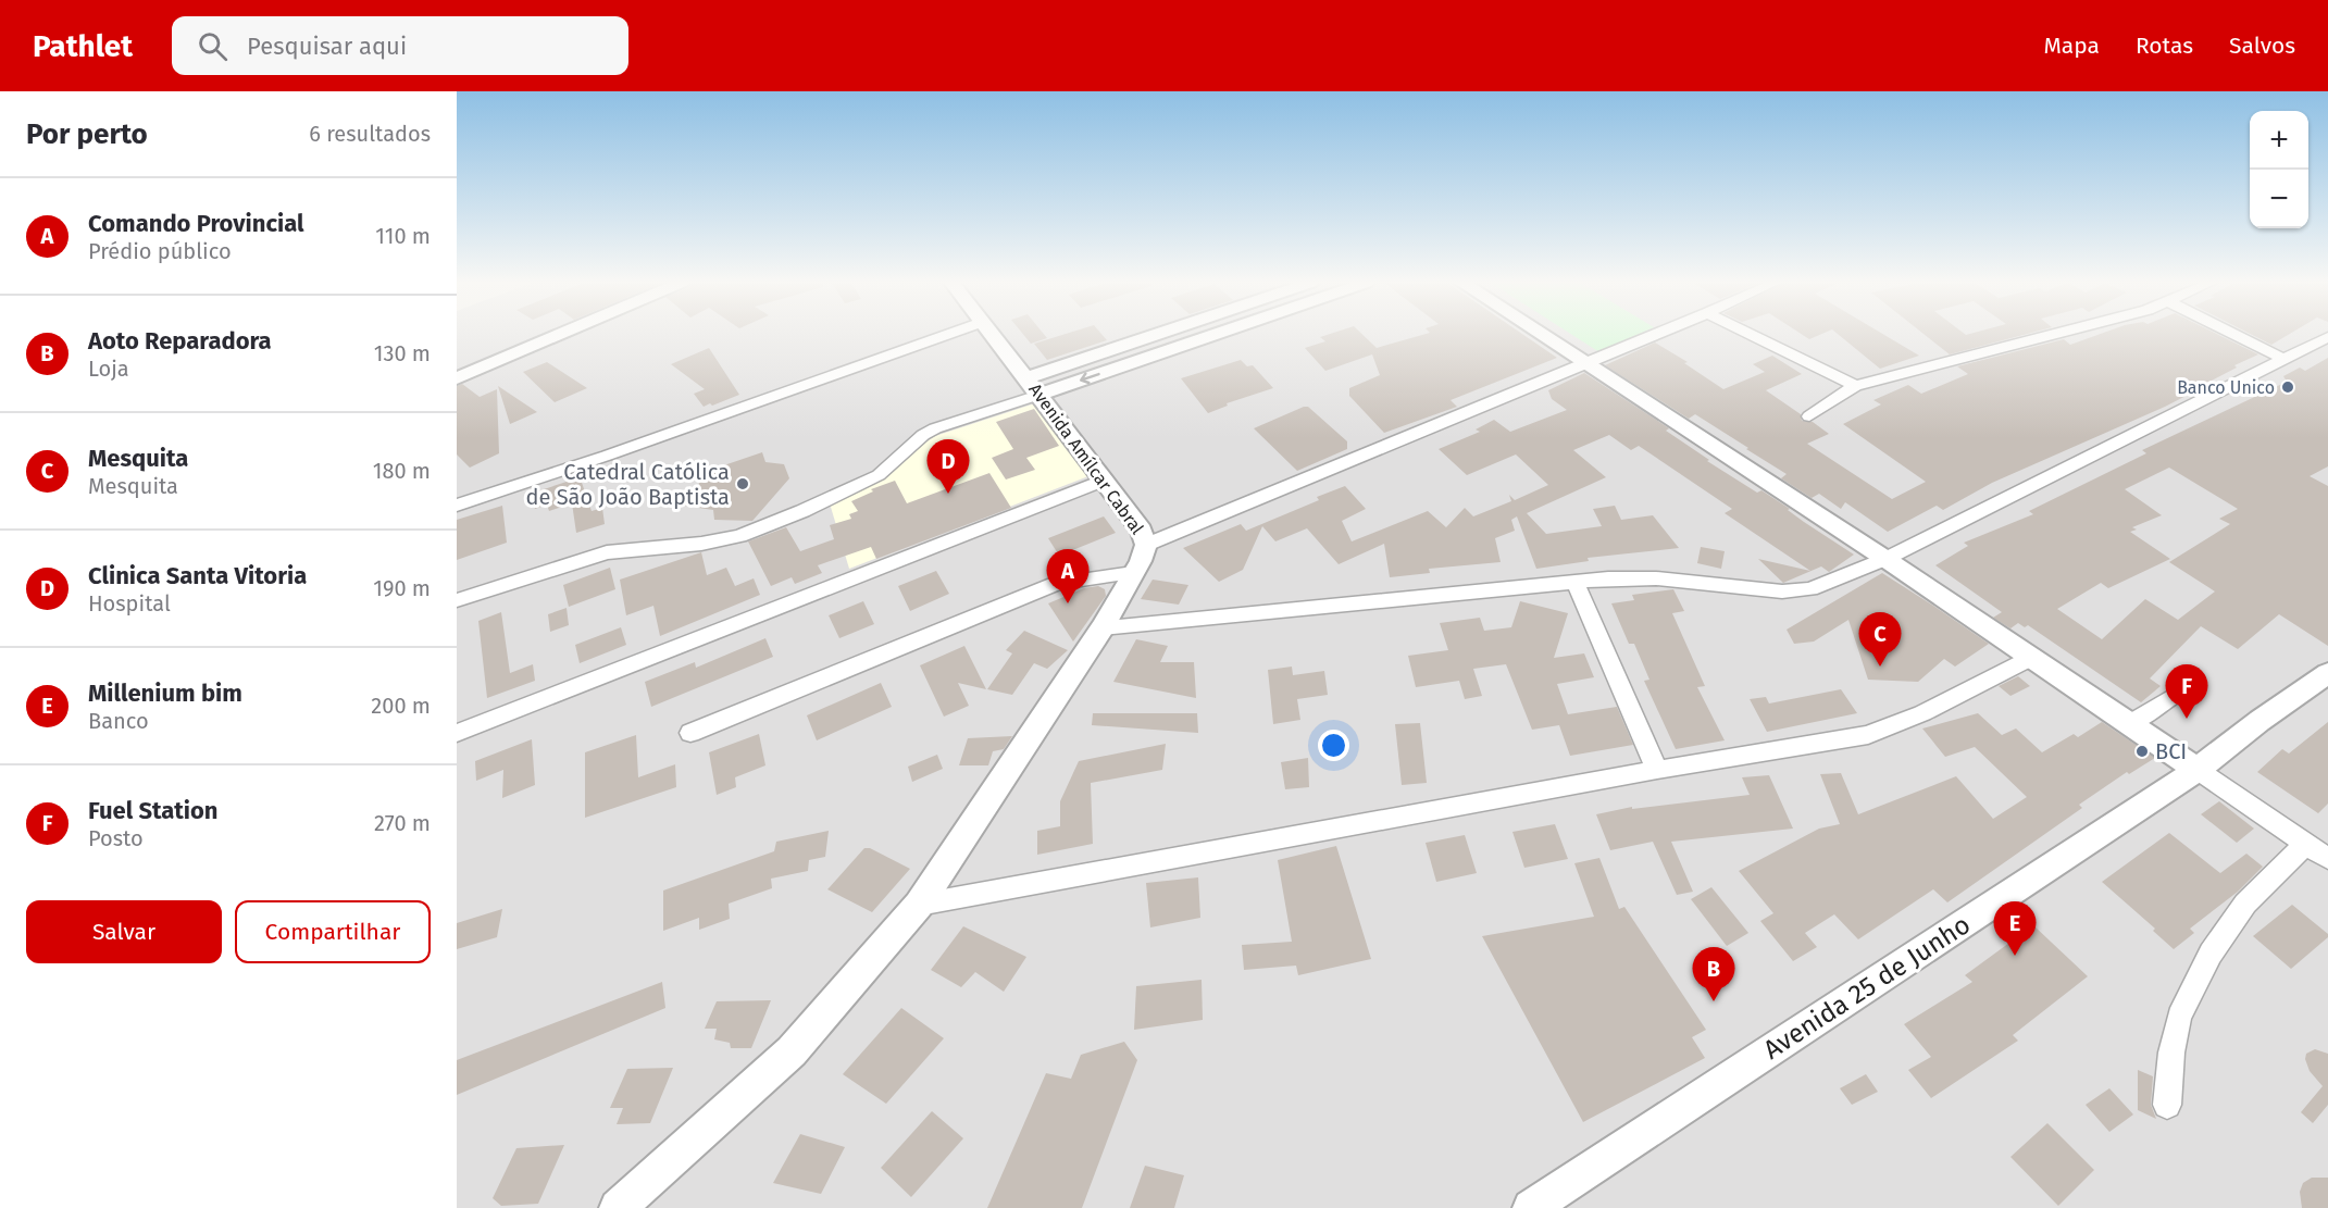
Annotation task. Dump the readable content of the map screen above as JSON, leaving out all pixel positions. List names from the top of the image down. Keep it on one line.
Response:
{"streets":{"street":["Avenida Amílcar Cabral","Avenida 25 de Junho"]},"places":["Banco Unico","Catedral Católica de São João Baptista","BCI"],"page":{"header":"Pathlet","search":"Pesquisar aqui","nav":["Mapa","Rotas","Salvos"],"heading":["Por perto","6 resultados"],"map_buttons":["+","−"],"list":[{"mark":"A","name":"Comando Provincial","note":"Prédio público","value":"110 m"},{"mark":"B","name":"Aoto Reparadora","note":"Loja","value":"130 m"},{"mark":"C","name":"Mesquita","note":"Mesquita","value":"180 m"},{"mark":"D","name":"Clinica Santa Vitoria","note":"Hospital","value":"190 m"},{"mark":"E","name":"Millenium bim","note":"Banco","value":"200 m"},{"mark":"F","name":"Fuel Station","note":"Posto","value":"270 m"}],"pins":["D","A","C","F","E","B"],"buttons":["Salvar","Compartilhar"]}}
